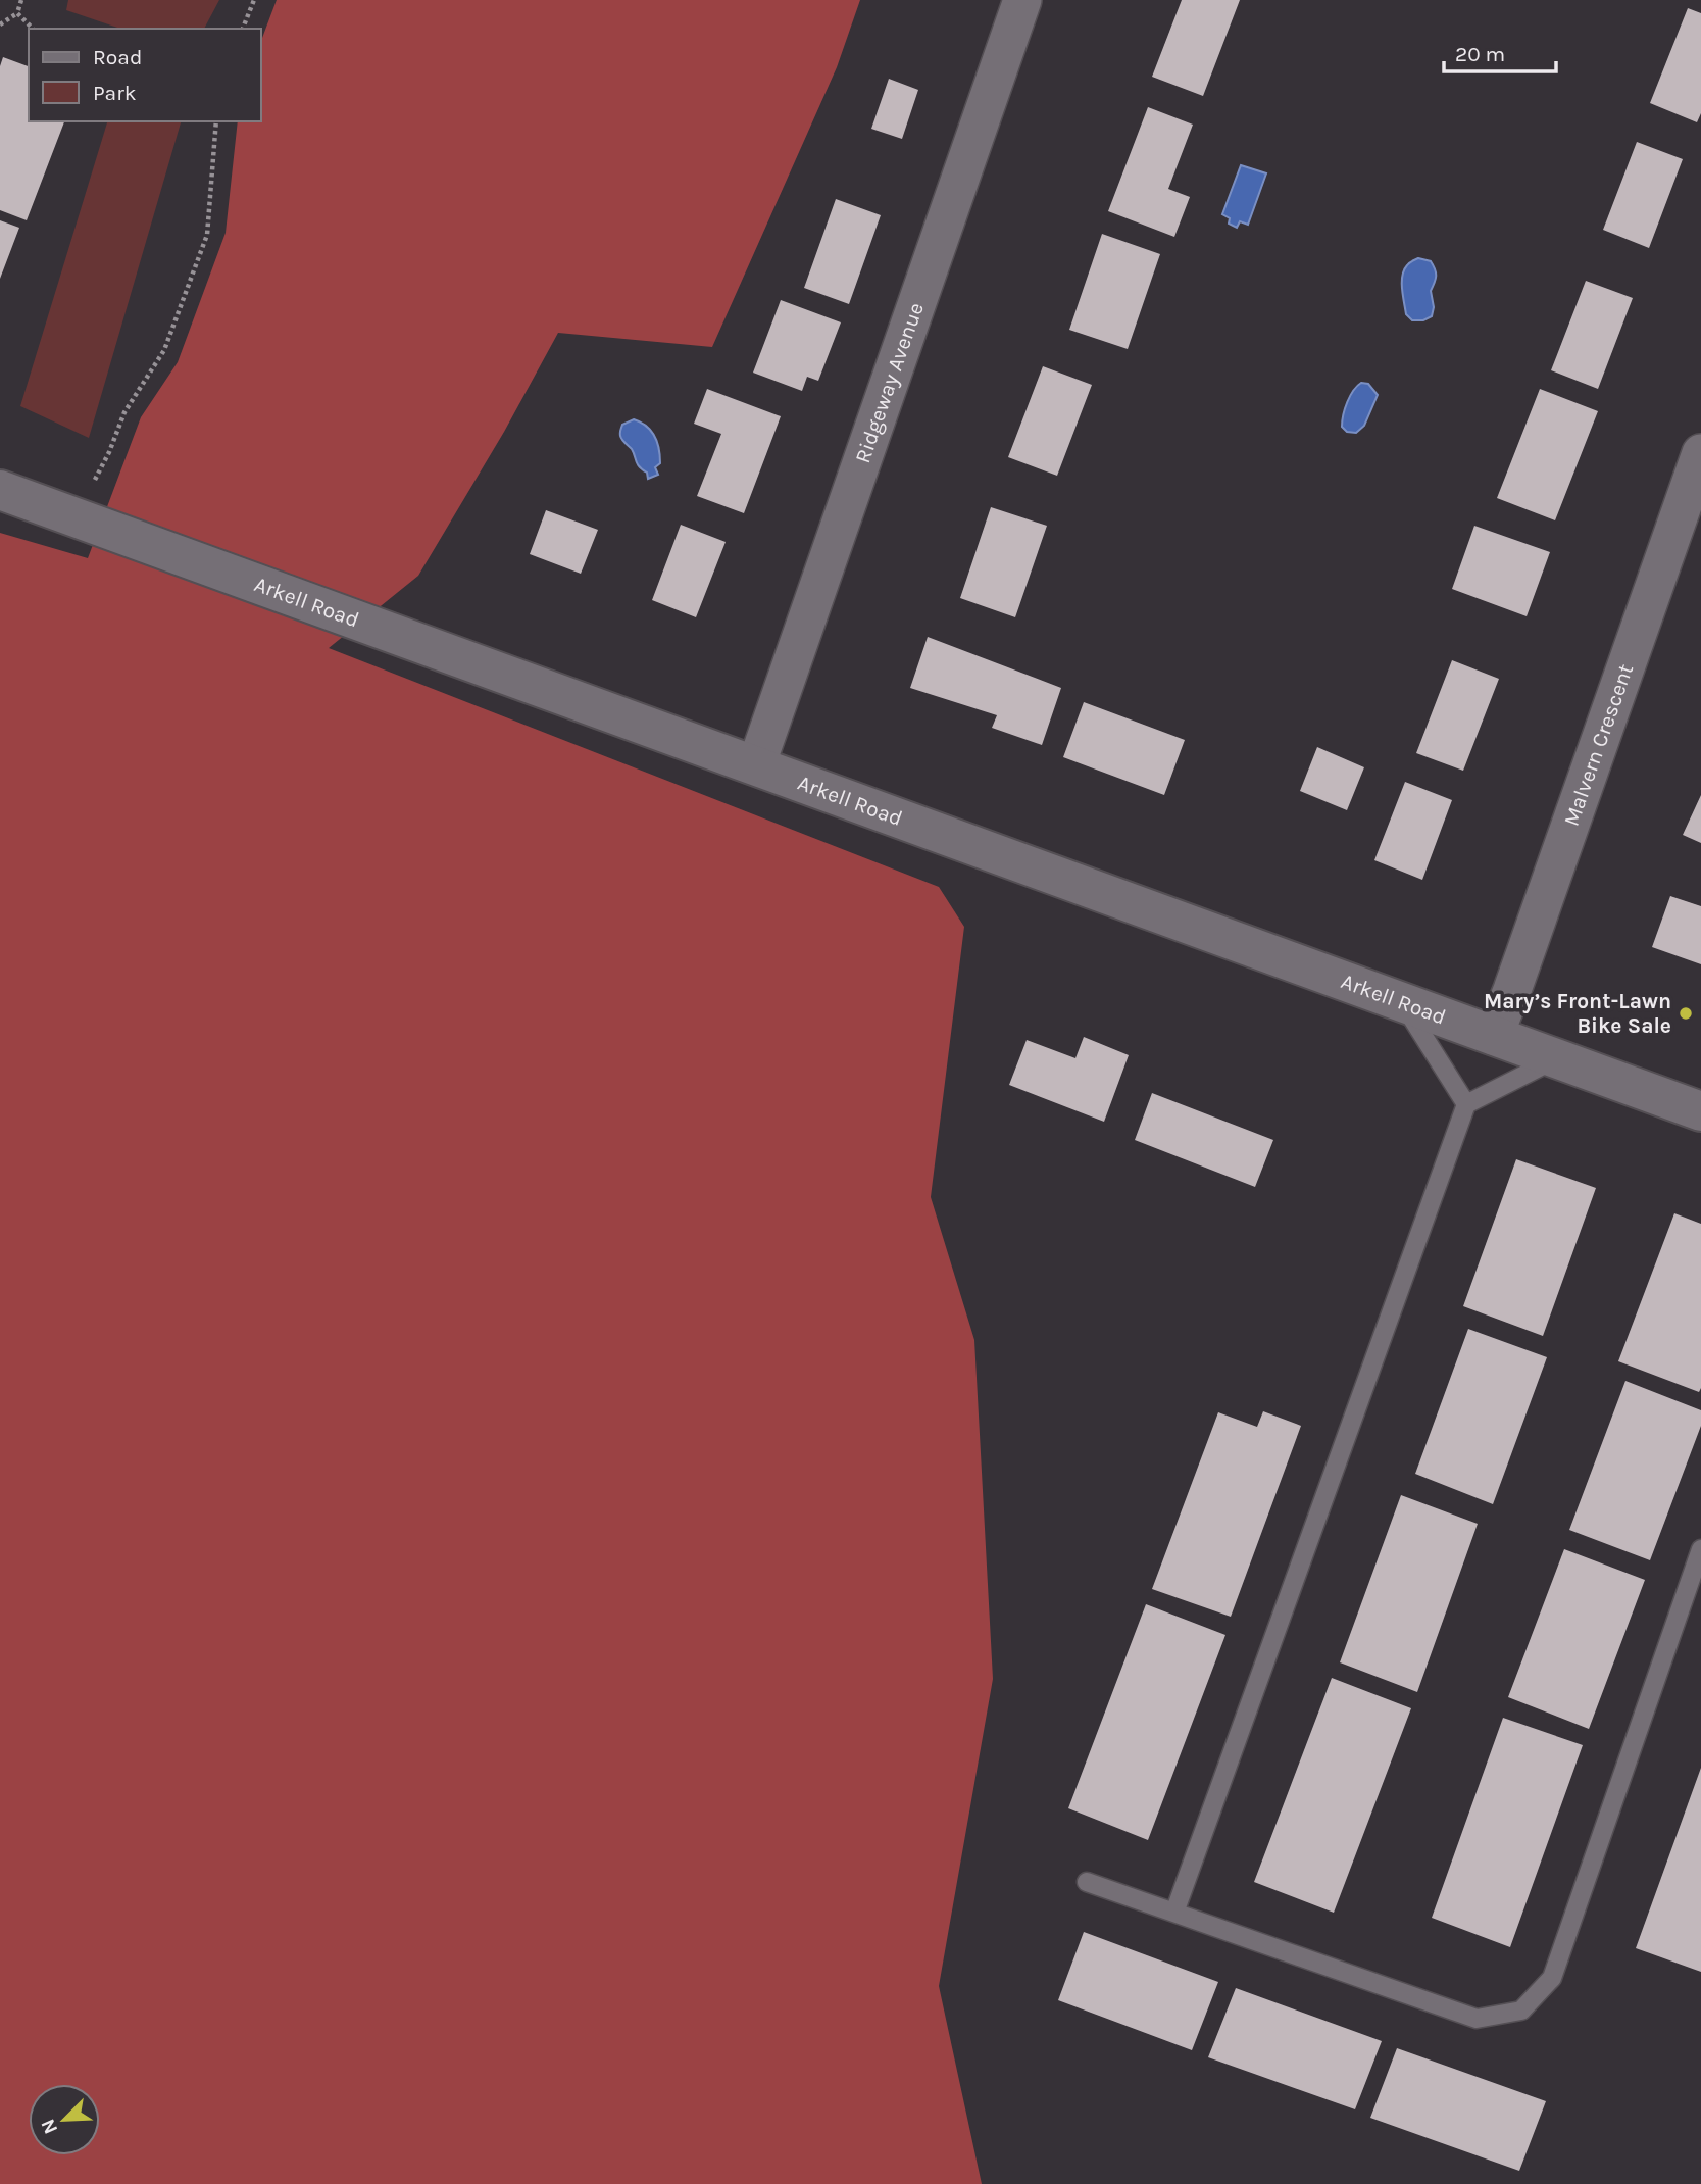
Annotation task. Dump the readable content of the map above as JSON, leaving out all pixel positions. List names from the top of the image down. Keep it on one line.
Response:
{"streets":{"main road":["Arkell Road"],"street":["Ridgeway Avenue","Malvern Crescent"]},"crossings":[["Ridgeway Avenue","Arkell Road"],["Arkell Road","Malvern Crescent"]],"places":["Mary’s Front-Lawn Bike Sale"],"legend":["Road","Park"],"scale_bar":"20 m","north":"bottom left"}
